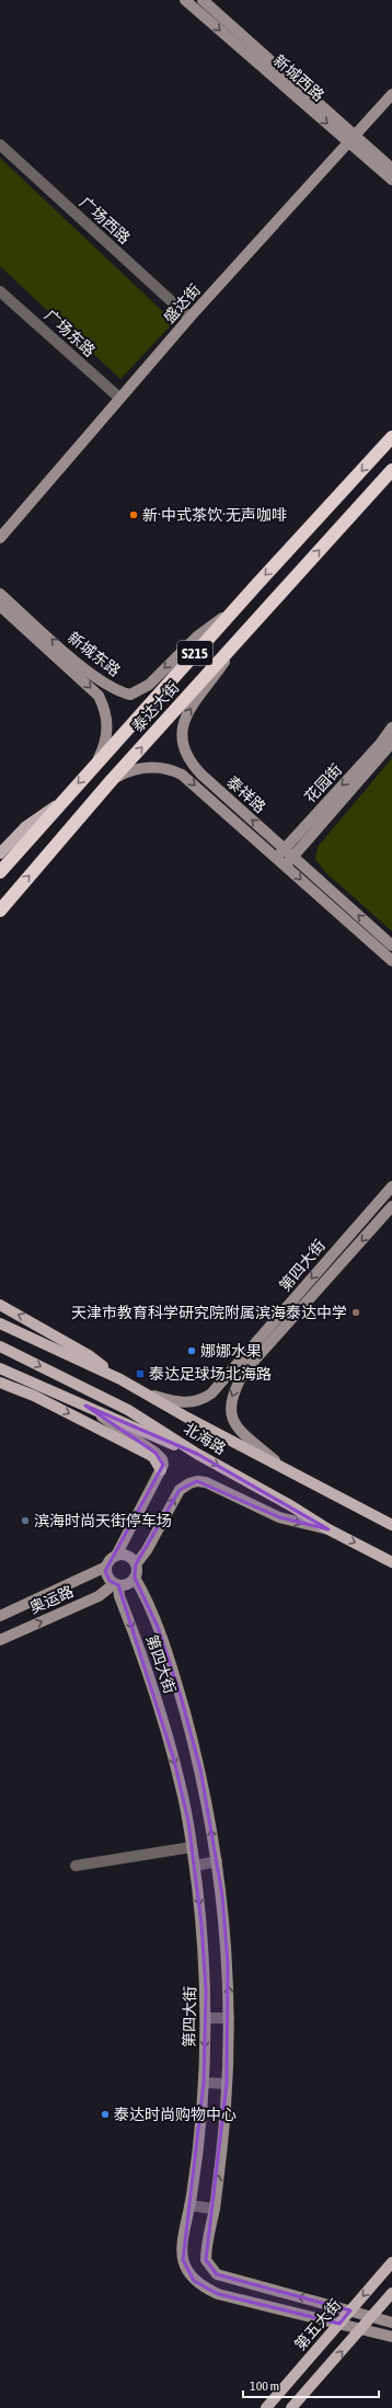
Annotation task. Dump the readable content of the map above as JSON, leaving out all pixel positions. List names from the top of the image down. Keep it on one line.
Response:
{"streets":{"highway":["S215","泰达大街"],"main road":["北海路","第五大街"],"street":["新城西路","广场西路","盛达街","广场东路","新城东路","花园街","泰祥路","第四大街","奥运路"]},"crossings":[["新城西路","盛达街"],["广场西路","盛达街"],["盛达街","广场东路"],["新城东路","泰达大街"],["泰达大街","泰祥路"],["花园街","泰祥路"],["第四大街","北海路"],["第四大街","奥运路"],["第四大街","第五大街"]],"places":{"other":["新·中式茶饮·无声咖啡","天津市教育科学研究院附属滨海泰达中学","娜娜水果","滨海时尚天街停车场","泰达时尚购物中心"],"transit":["泰达足球场北海路"]},"scale_bar":"100 m"}
